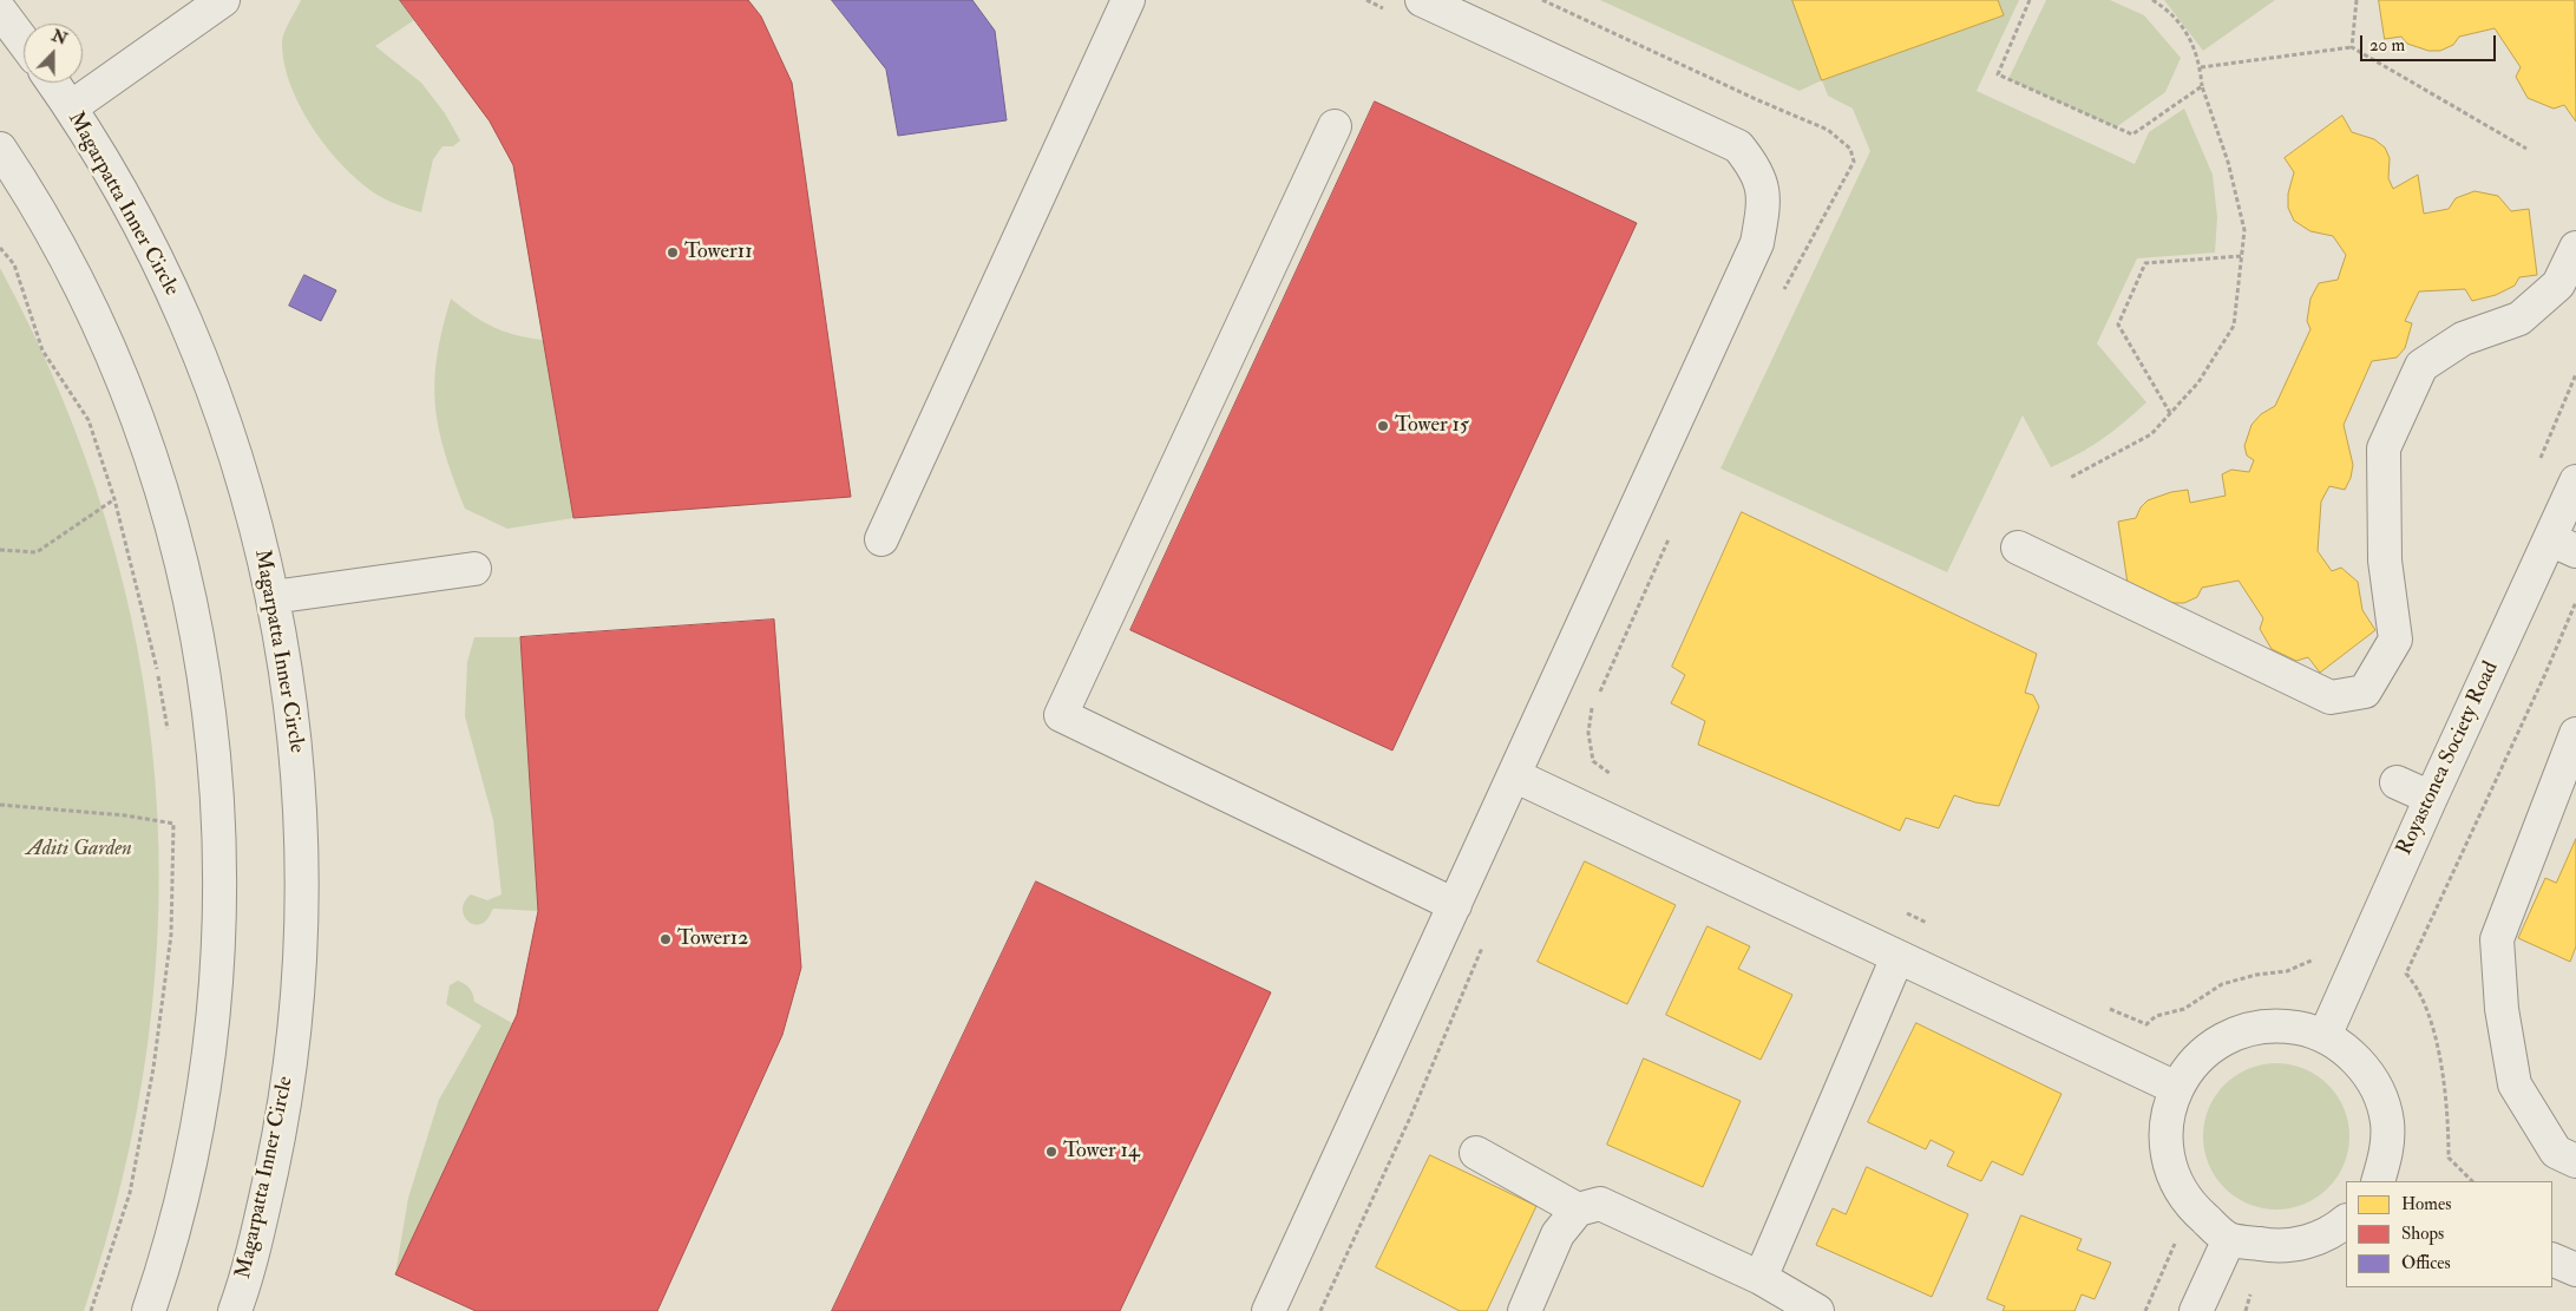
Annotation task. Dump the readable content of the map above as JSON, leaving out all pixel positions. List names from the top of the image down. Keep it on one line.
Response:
{"streets":{"street":["Magarpatta Inner Circle","Royastonea Society Road"]},"parks":["Aditi Garden"],"places":["Tower11","Tower 15","Tower12","Tower 14"],"legend":["Homes","Shops","Offices"],"scale_bar":"20 m","north":"top"}
